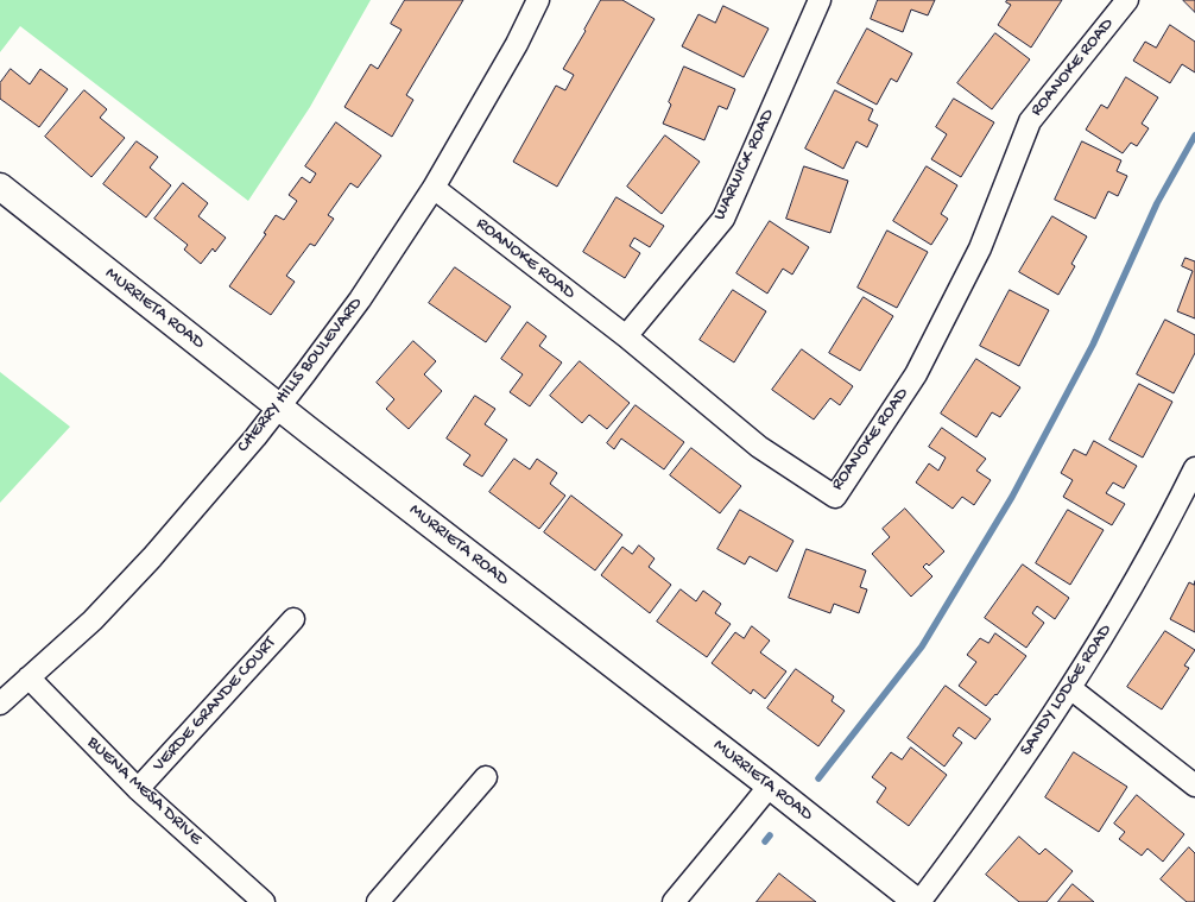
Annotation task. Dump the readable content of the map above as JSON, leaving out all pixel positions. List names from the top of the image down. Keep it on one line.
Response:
{"streets":{"main road":["MURRIETA ROAD"],"street":["ROANOKE ROAD","WARWICK ROAD","CHERRY HILLS BOULEVARD","SANDY LODGE ROAD","VERDE GRANDE COURT","BUENA MESA DRIVE"]},"crossings":[["ROANOKE ROAD","WARWICK ROAD"],["ROANOKE ROAD","CHERRY HILLS BOULEVARD"],["MURRIETA ROAD","CHERRY HILLS BOULEVARD"],["MURRIETA ROAD","SANDY LODGE ROAD"],["CHERRY HILLS BOULEVARD","BUENA MESA DRIVE"],["VERDE GRANDE COURT","BUENA MESA DRIVE"]]}
